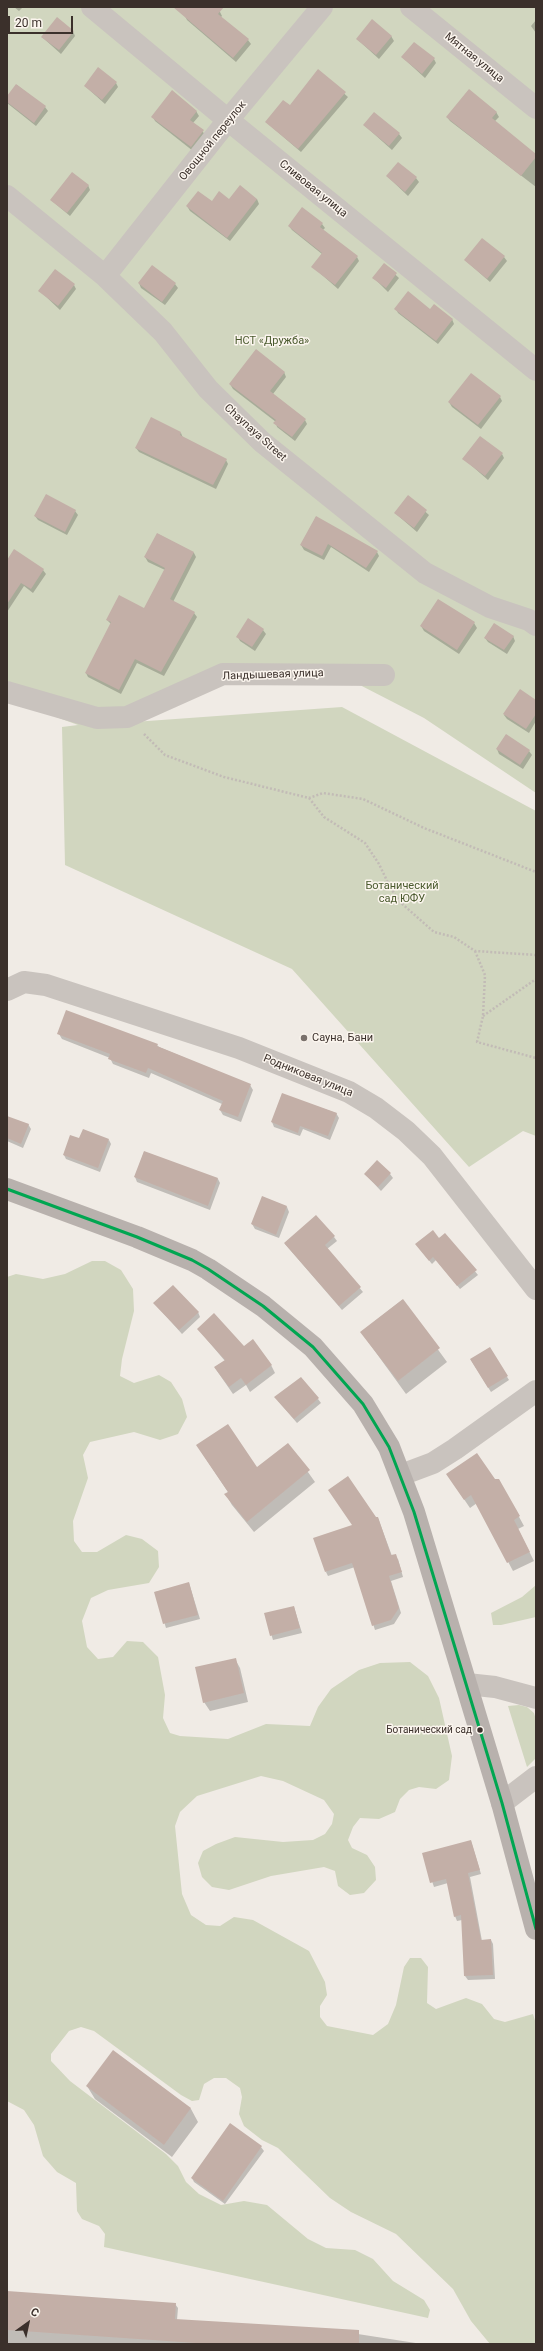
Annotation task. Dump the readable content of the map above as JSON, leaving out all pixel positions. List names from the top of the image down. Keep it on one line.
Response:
{"streets":{"street":["Мятная улица","Овощной переулок","Сливовая улица","Chaynaya Street","Ландышевая улица","Родниковая улица"]},"crossings":[["Овощной переулок","Сливовая улица"],["Овощной переулок","Chaynaya Street"]],"parks":["НСТ «Дружба»","Ботанический сад ЮФУ"],"places":["Сауна, Бани","Ботанический сад"],"scale_bar":"20 m","north":"top right"}
